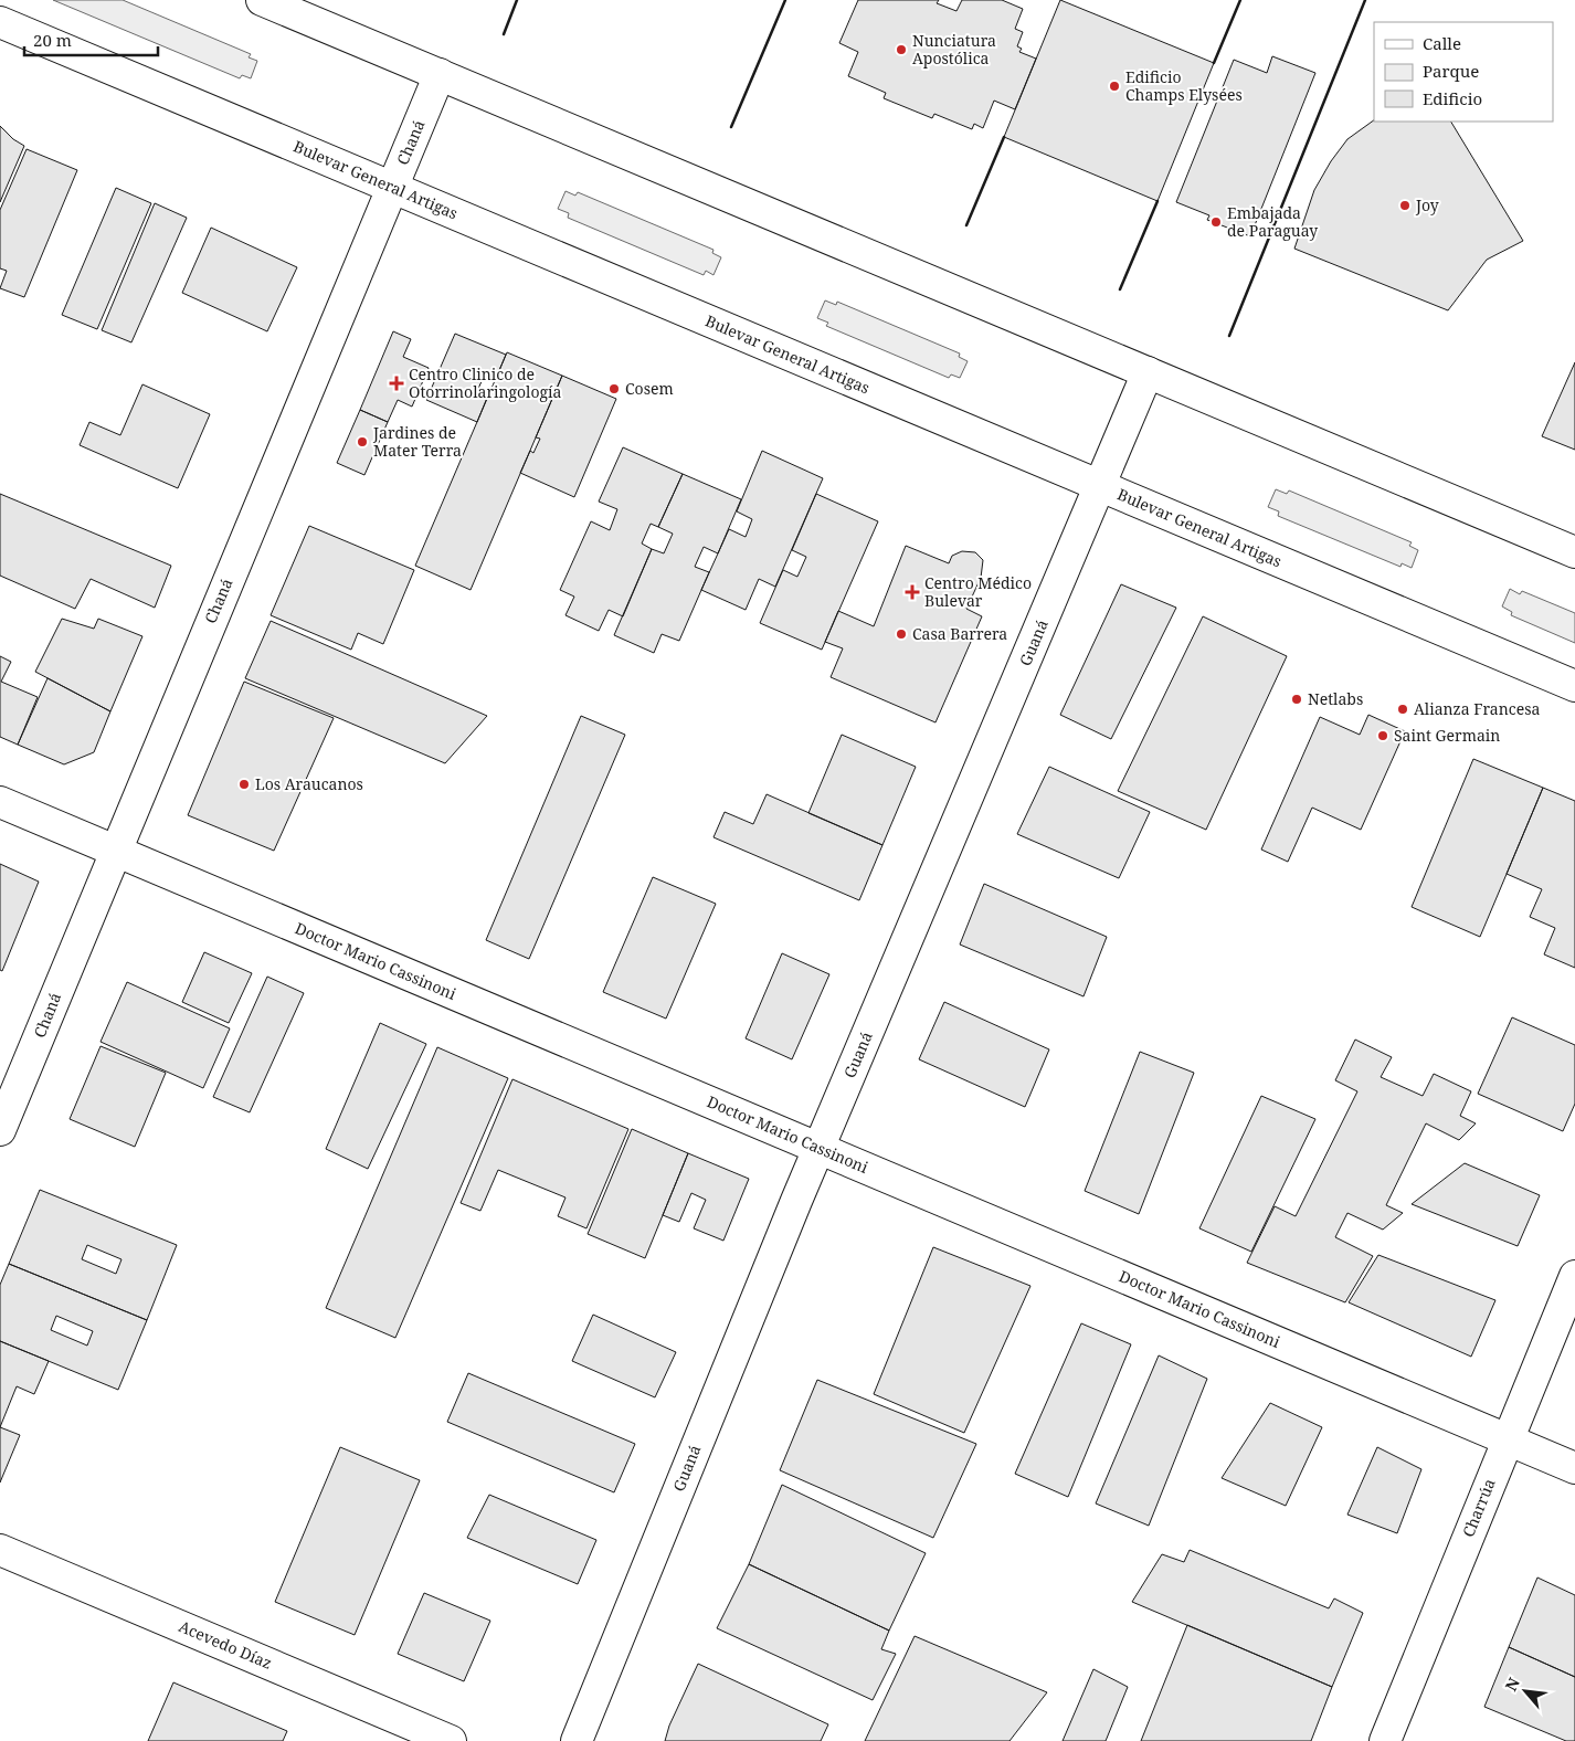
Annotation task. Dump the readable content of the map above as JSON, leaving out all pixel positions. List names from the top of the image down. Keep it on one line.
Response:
{"streets":{"street":["Chaná","Bulevar General Artigas","Guaná","Doctor Mario Cassinoni","Charrúa","Acevedo Díaz"]},"crossings":[["Chaná","Bulevar General Artigas"],["Chaná","Doctor Mario Cassinoni"],["Bulevar General Artigas","Guaná"],["Guaná","Doctor Mario Cassinoni"],["Doctor Mario Cassinoni","Charrúa"]],"places":{"other":["Nunciatura Apostólica","Edificio Champs Elysées","Joy","Embajada de Paraguay","Cosem","Jardines de Mater Terra","Casa Barrera","Netlabs","Alianza Francesa","Saint Germain","Los Araucanos"],"health":["Centro Clinico de Otorrinolaringología","Centro Médico Bulevar"]},"legend":["Calle","Parque","Edificio"],"scale_bar":"20 m","north":"top left"}
